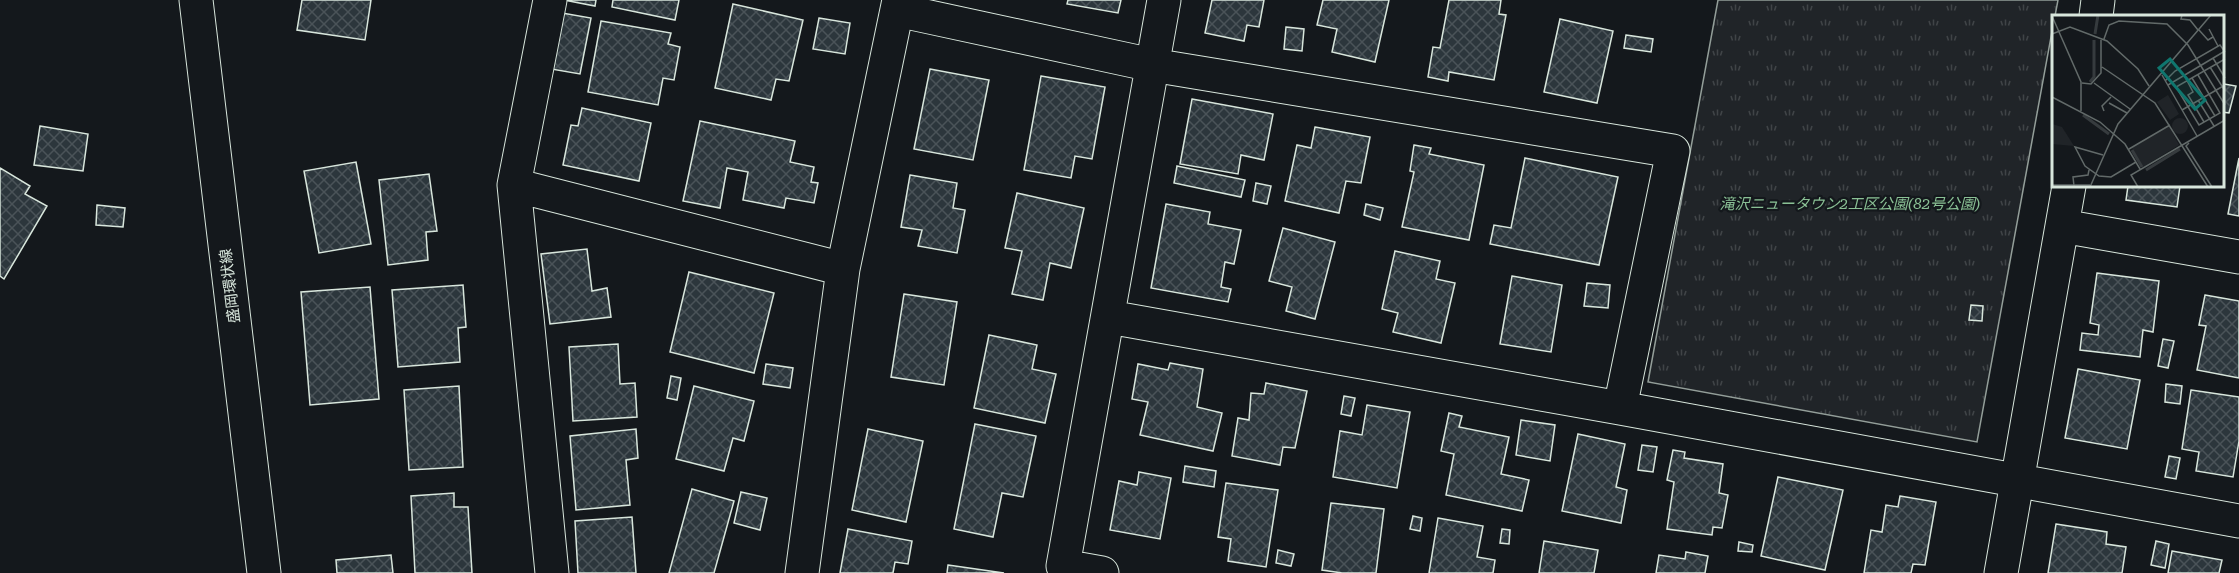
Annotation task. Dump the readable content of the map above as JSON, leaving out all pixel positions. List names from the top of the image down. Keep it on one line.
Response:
{"streets":{"street":["盛岡環状線"]},"parks":["滝沢ニュータウン2工区公園(82号公園)"]}
